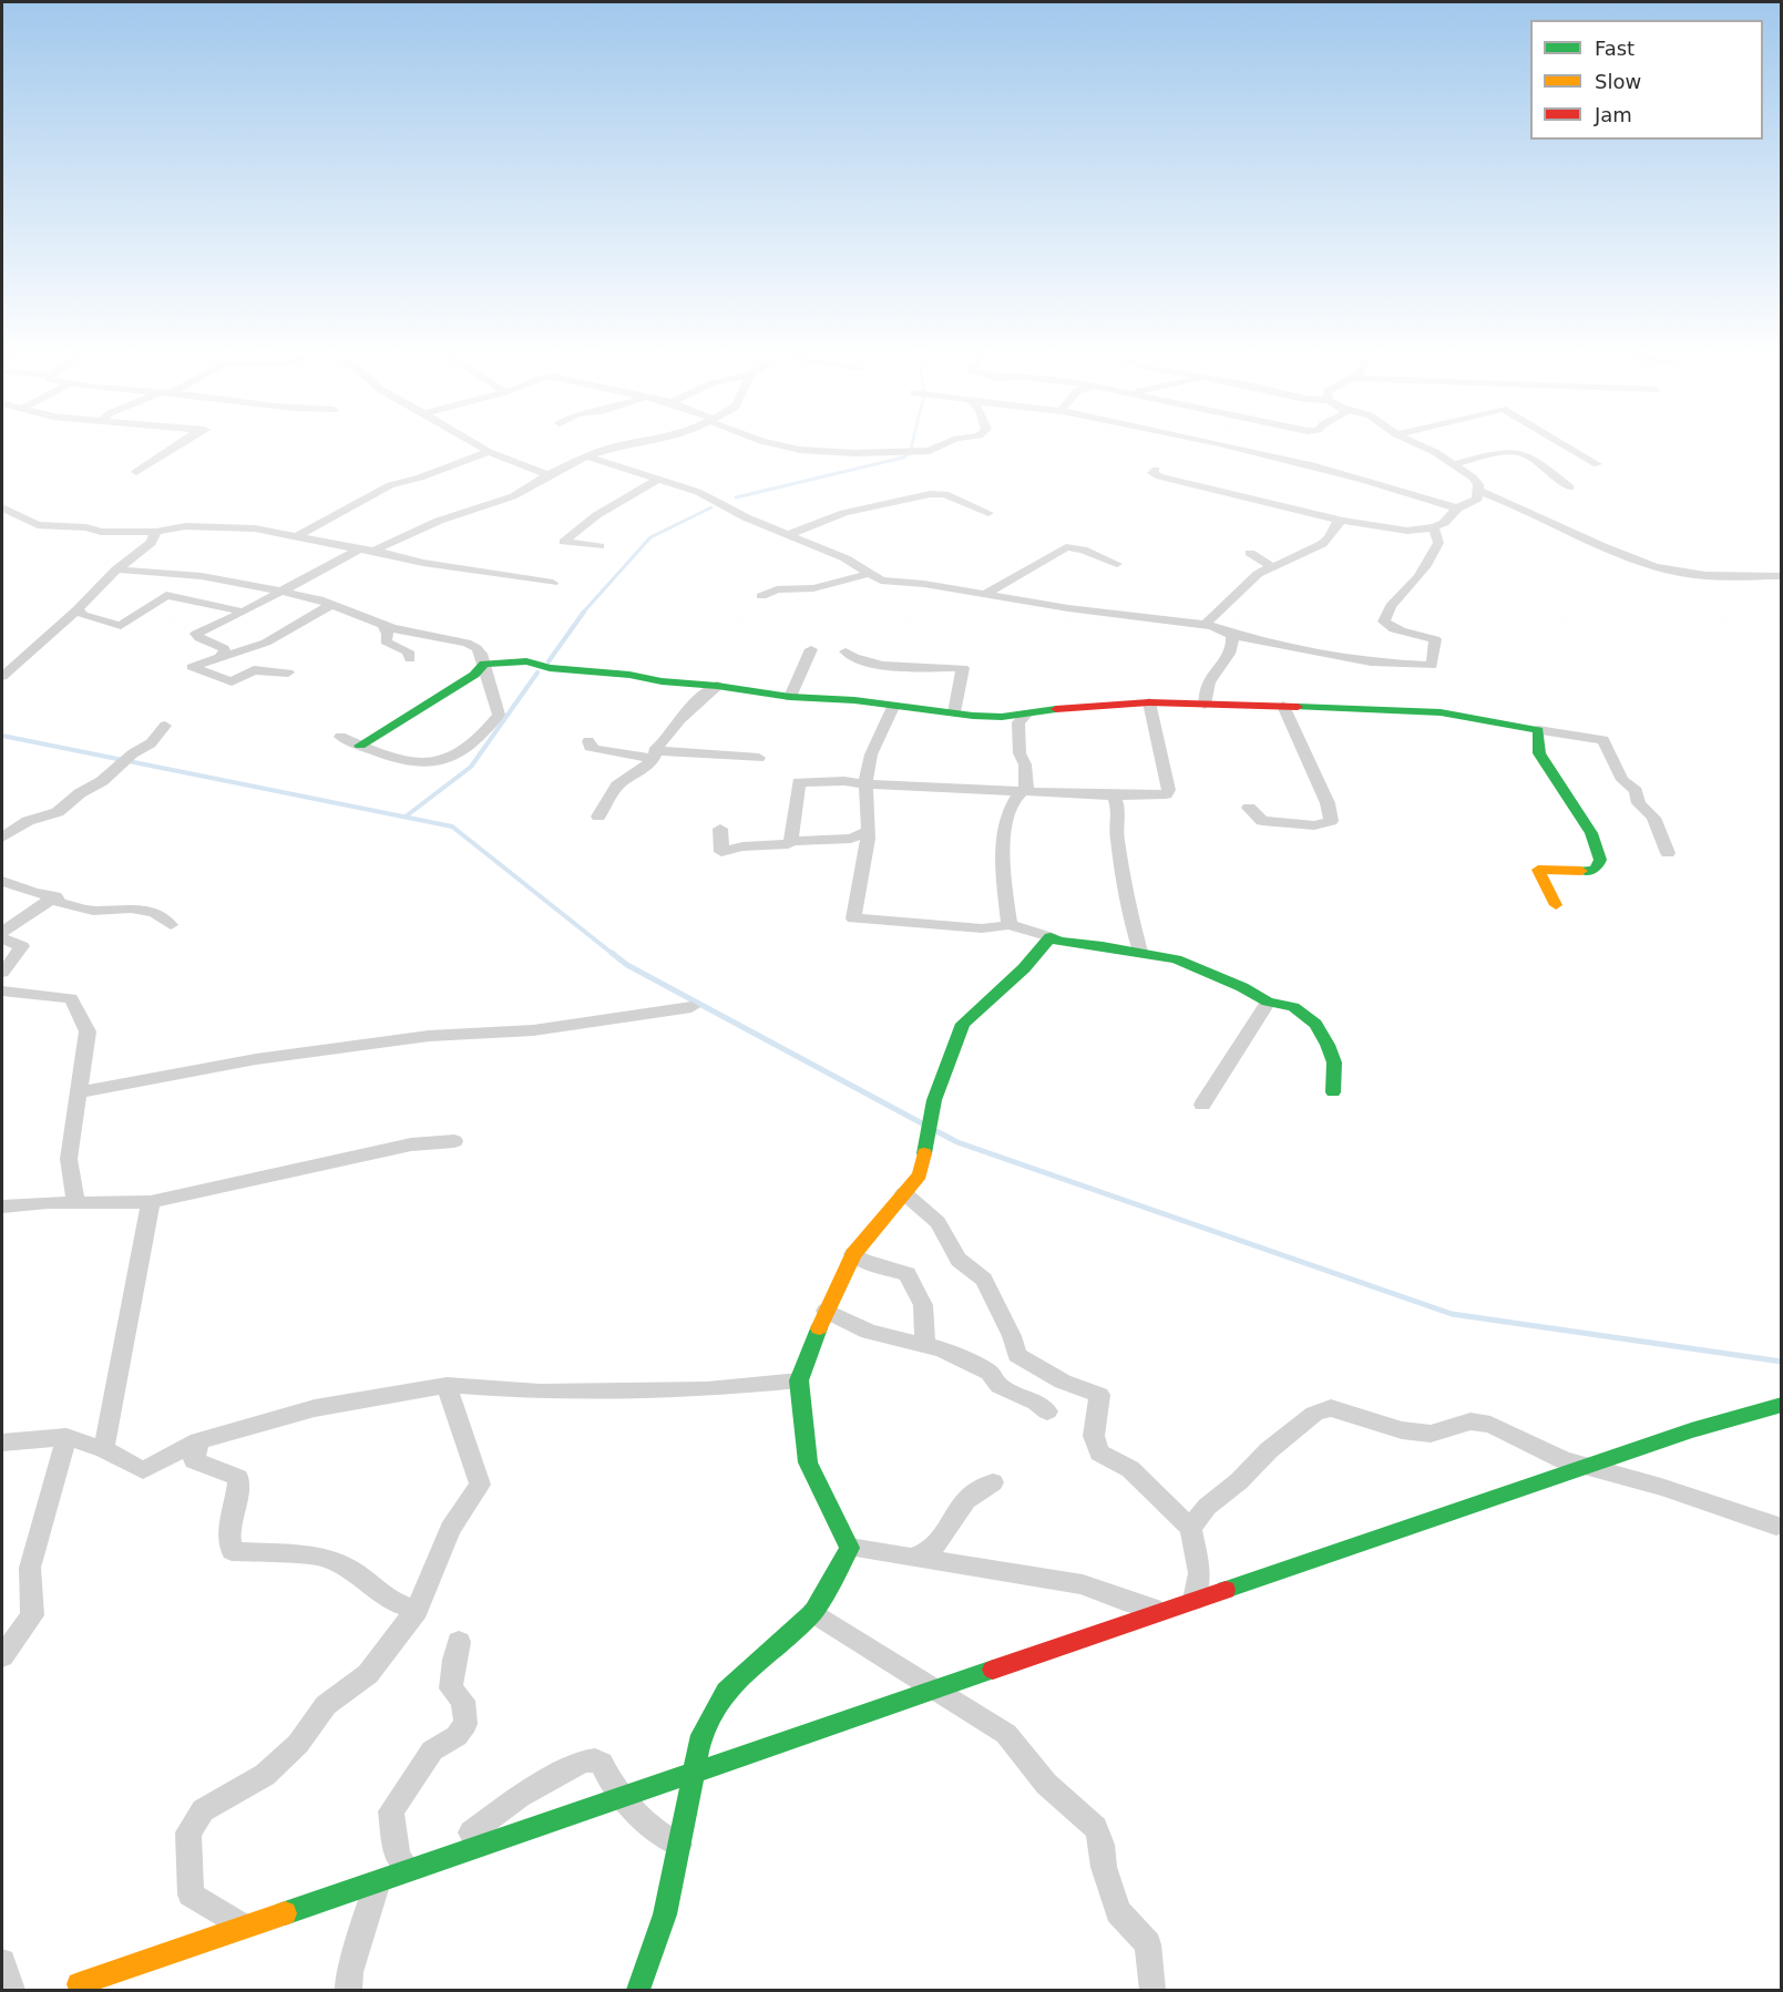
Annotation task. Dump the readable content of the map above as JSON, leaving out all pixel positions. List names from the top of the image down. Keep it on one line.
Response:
{"legend":["Fast","Slow","Jam"]}
